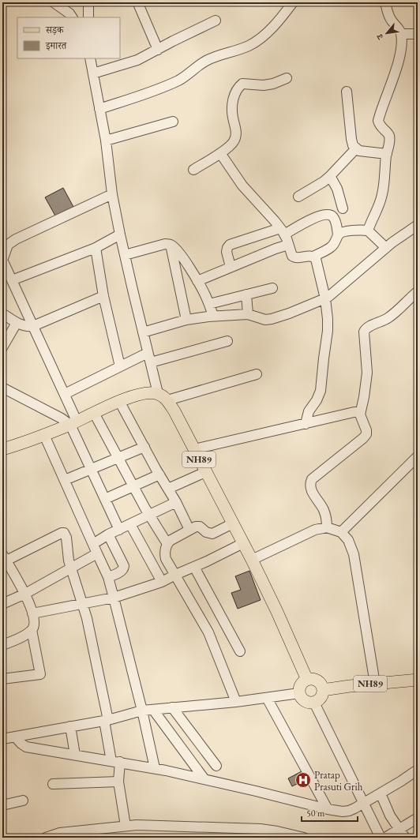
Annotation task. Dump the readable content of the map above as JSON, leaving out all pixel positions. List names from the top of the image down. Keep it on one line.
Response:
{"streets":{"main road":["NH89"]},"places":{"hospital":["Pratap Prasuti Grih"]},"legend":["सड़क","इमारत"],"scale_bar":"50 m","north":"bottom left"}
